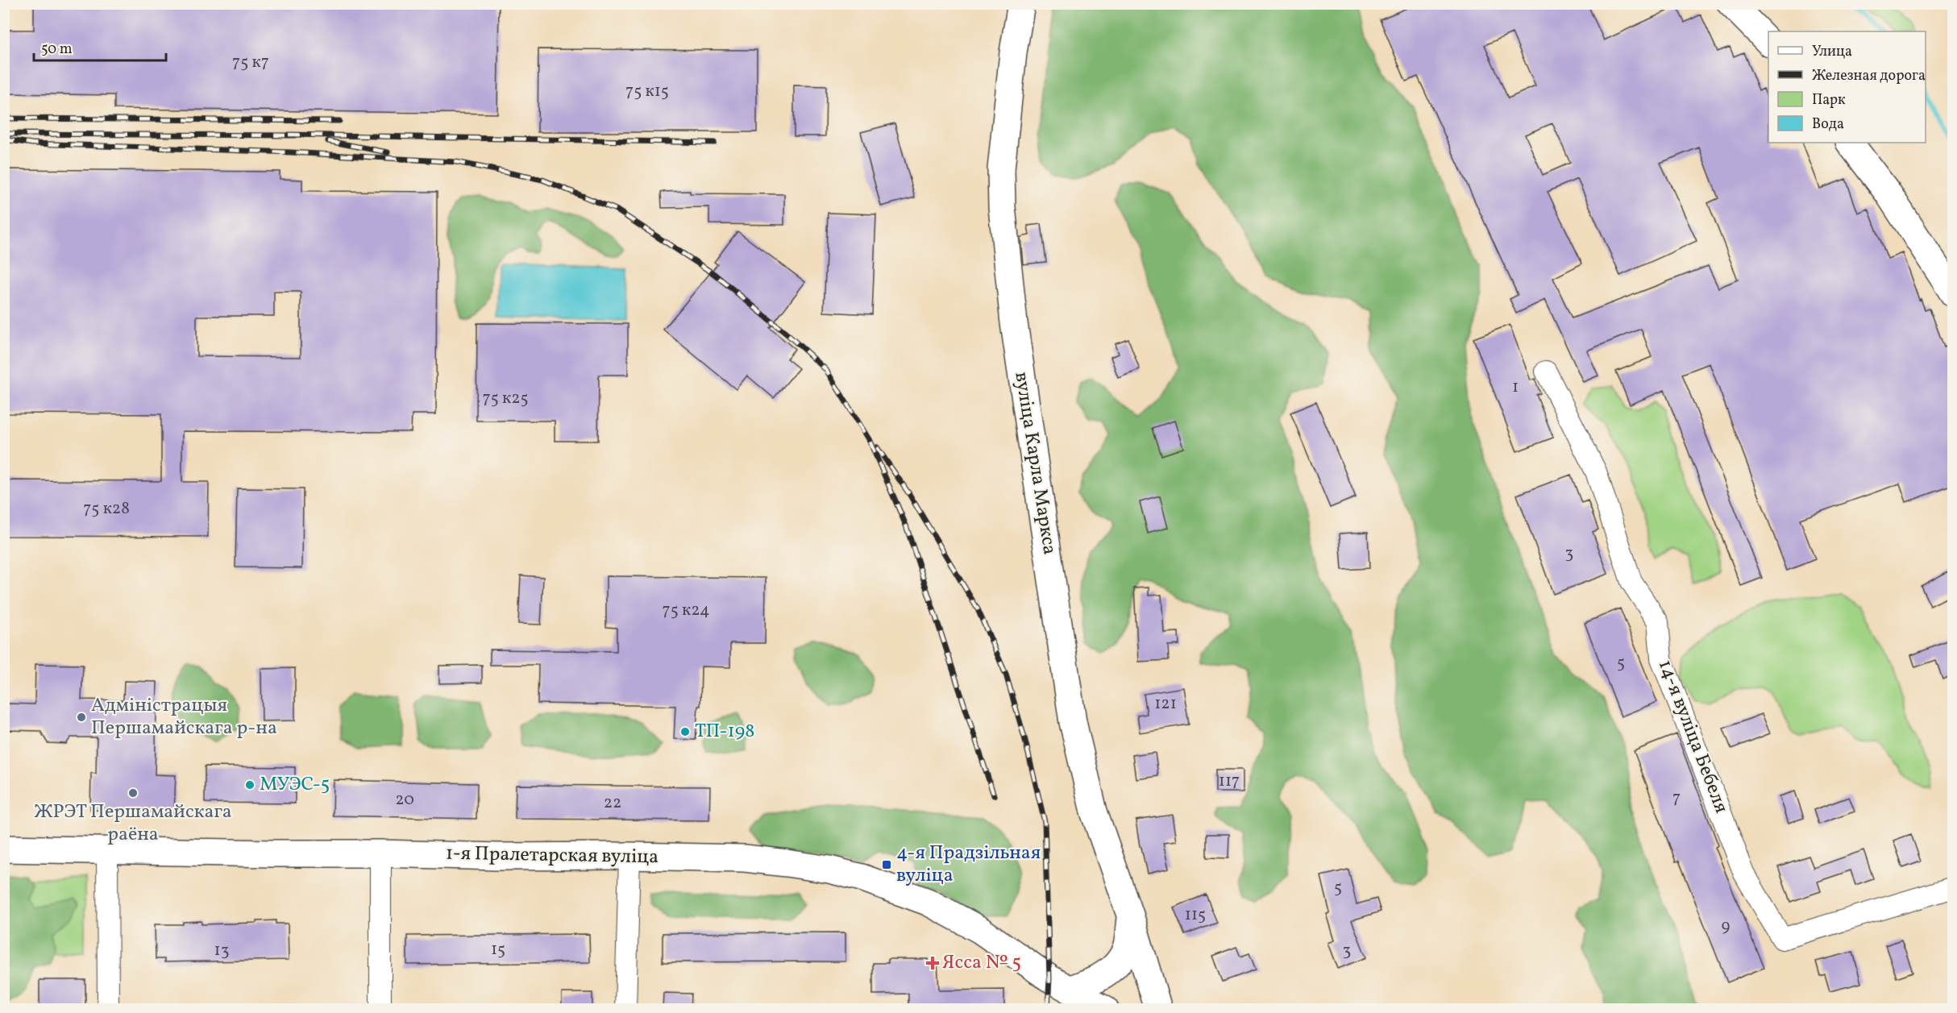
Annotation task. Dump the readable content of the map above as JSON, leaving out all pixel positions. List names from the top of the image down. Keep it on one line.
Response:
{"streets":{"main road":["вуліца Карла Маркса","1-я Пралетарская вуліца"],"street":["14-я вуліца Бебеля"]},"crossings":[["вуліца Карла Маркса","1-я Пралетарская вуліца"]],"places":{"other":["Адміністрацыя Першамайскага р-на","ТП-198","МУЭС-5","ЖРЭТ Першамайскага раёна"],"transit":["4-я Прадзільная вуліца"],"health":["Ясса № 5"]},"house_numbers":["75 к7","75 к15","1","75 к25","75 к28","3","75 к24","5","121","117","7","20","22","5","115","9","15","13","3"],"legend":["Улица","Железная дорога","Парк","Вода"],"scale_bar":"50 m"}
